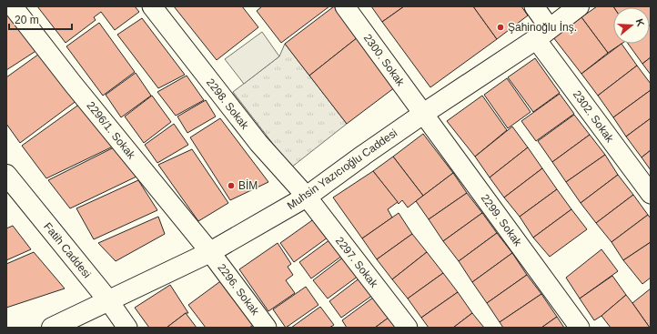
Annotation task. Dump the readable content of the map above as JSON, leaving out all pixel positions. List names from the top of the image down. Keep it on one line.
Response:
{"streets":{"main road":["Muhsin Yazıcıoğlu Caddesi","Fatih Caddesi"],"street":["2300. Sokak","2298. Sokak","2302. Sokak","2296/1. Sokak","2299. Sokak","2297. Sokak","2296. Sokak"]},"crossings":[["2300. Sokak","Muhsin Yazıcıoğlu Caddesi"],["2300. Sokak","2299. Sokak"],["2298. Sokak","Muhsin Yazıcıoğlu Caddesi"],["2298. Sokak","2297. Sokak"],["2302. Sokak","Muhsin Yazıcıoğlu Caddesi"],["2296/1. Sokak","Muhsin Yazıcıoğlu Caddesi"],["2296/1. Sokak","2296. Sokak"],["Muhsin Yazıcıoğlu Caddesi","2299. Sokak"],["Muhsin Yazıcıoğlu Caddesi","Fatih Caddesi"],["Muhsin Yazıcıoğlu Caddesi","2297. Sokak"],["Muhsin Yazıcıoğlu Caddesi","2296. Sokak"]],"places":["Şahinoğlu İnş.","BİM"],"scale_bar":"20 m","north":"right"}
